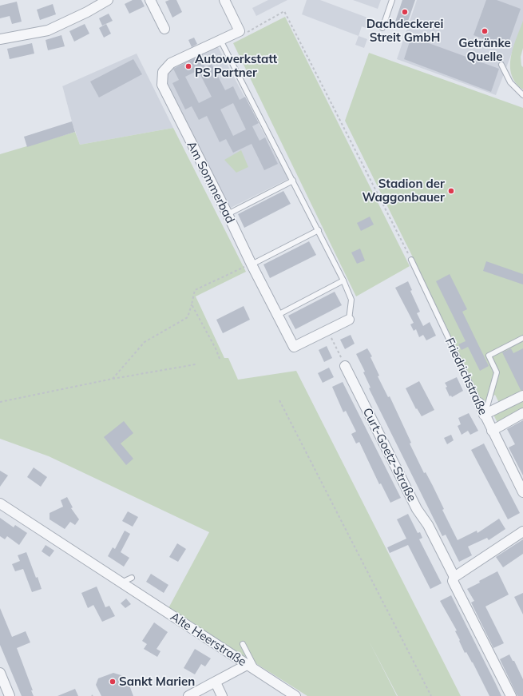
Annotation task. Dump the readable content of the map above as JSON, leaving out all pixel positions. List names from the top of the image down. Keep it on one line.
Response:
{"streets":{"street":["Am Sommerbad","Friedrichstraße","Curt-Goetz-Straße","Alte Heerstraße"]},"places":["Dachdeckerei Streit GmbH","Getränke Quelle","Autowerkstatt PS Partner","Stadion der Waggonbauer","Sankt Marien"]}
